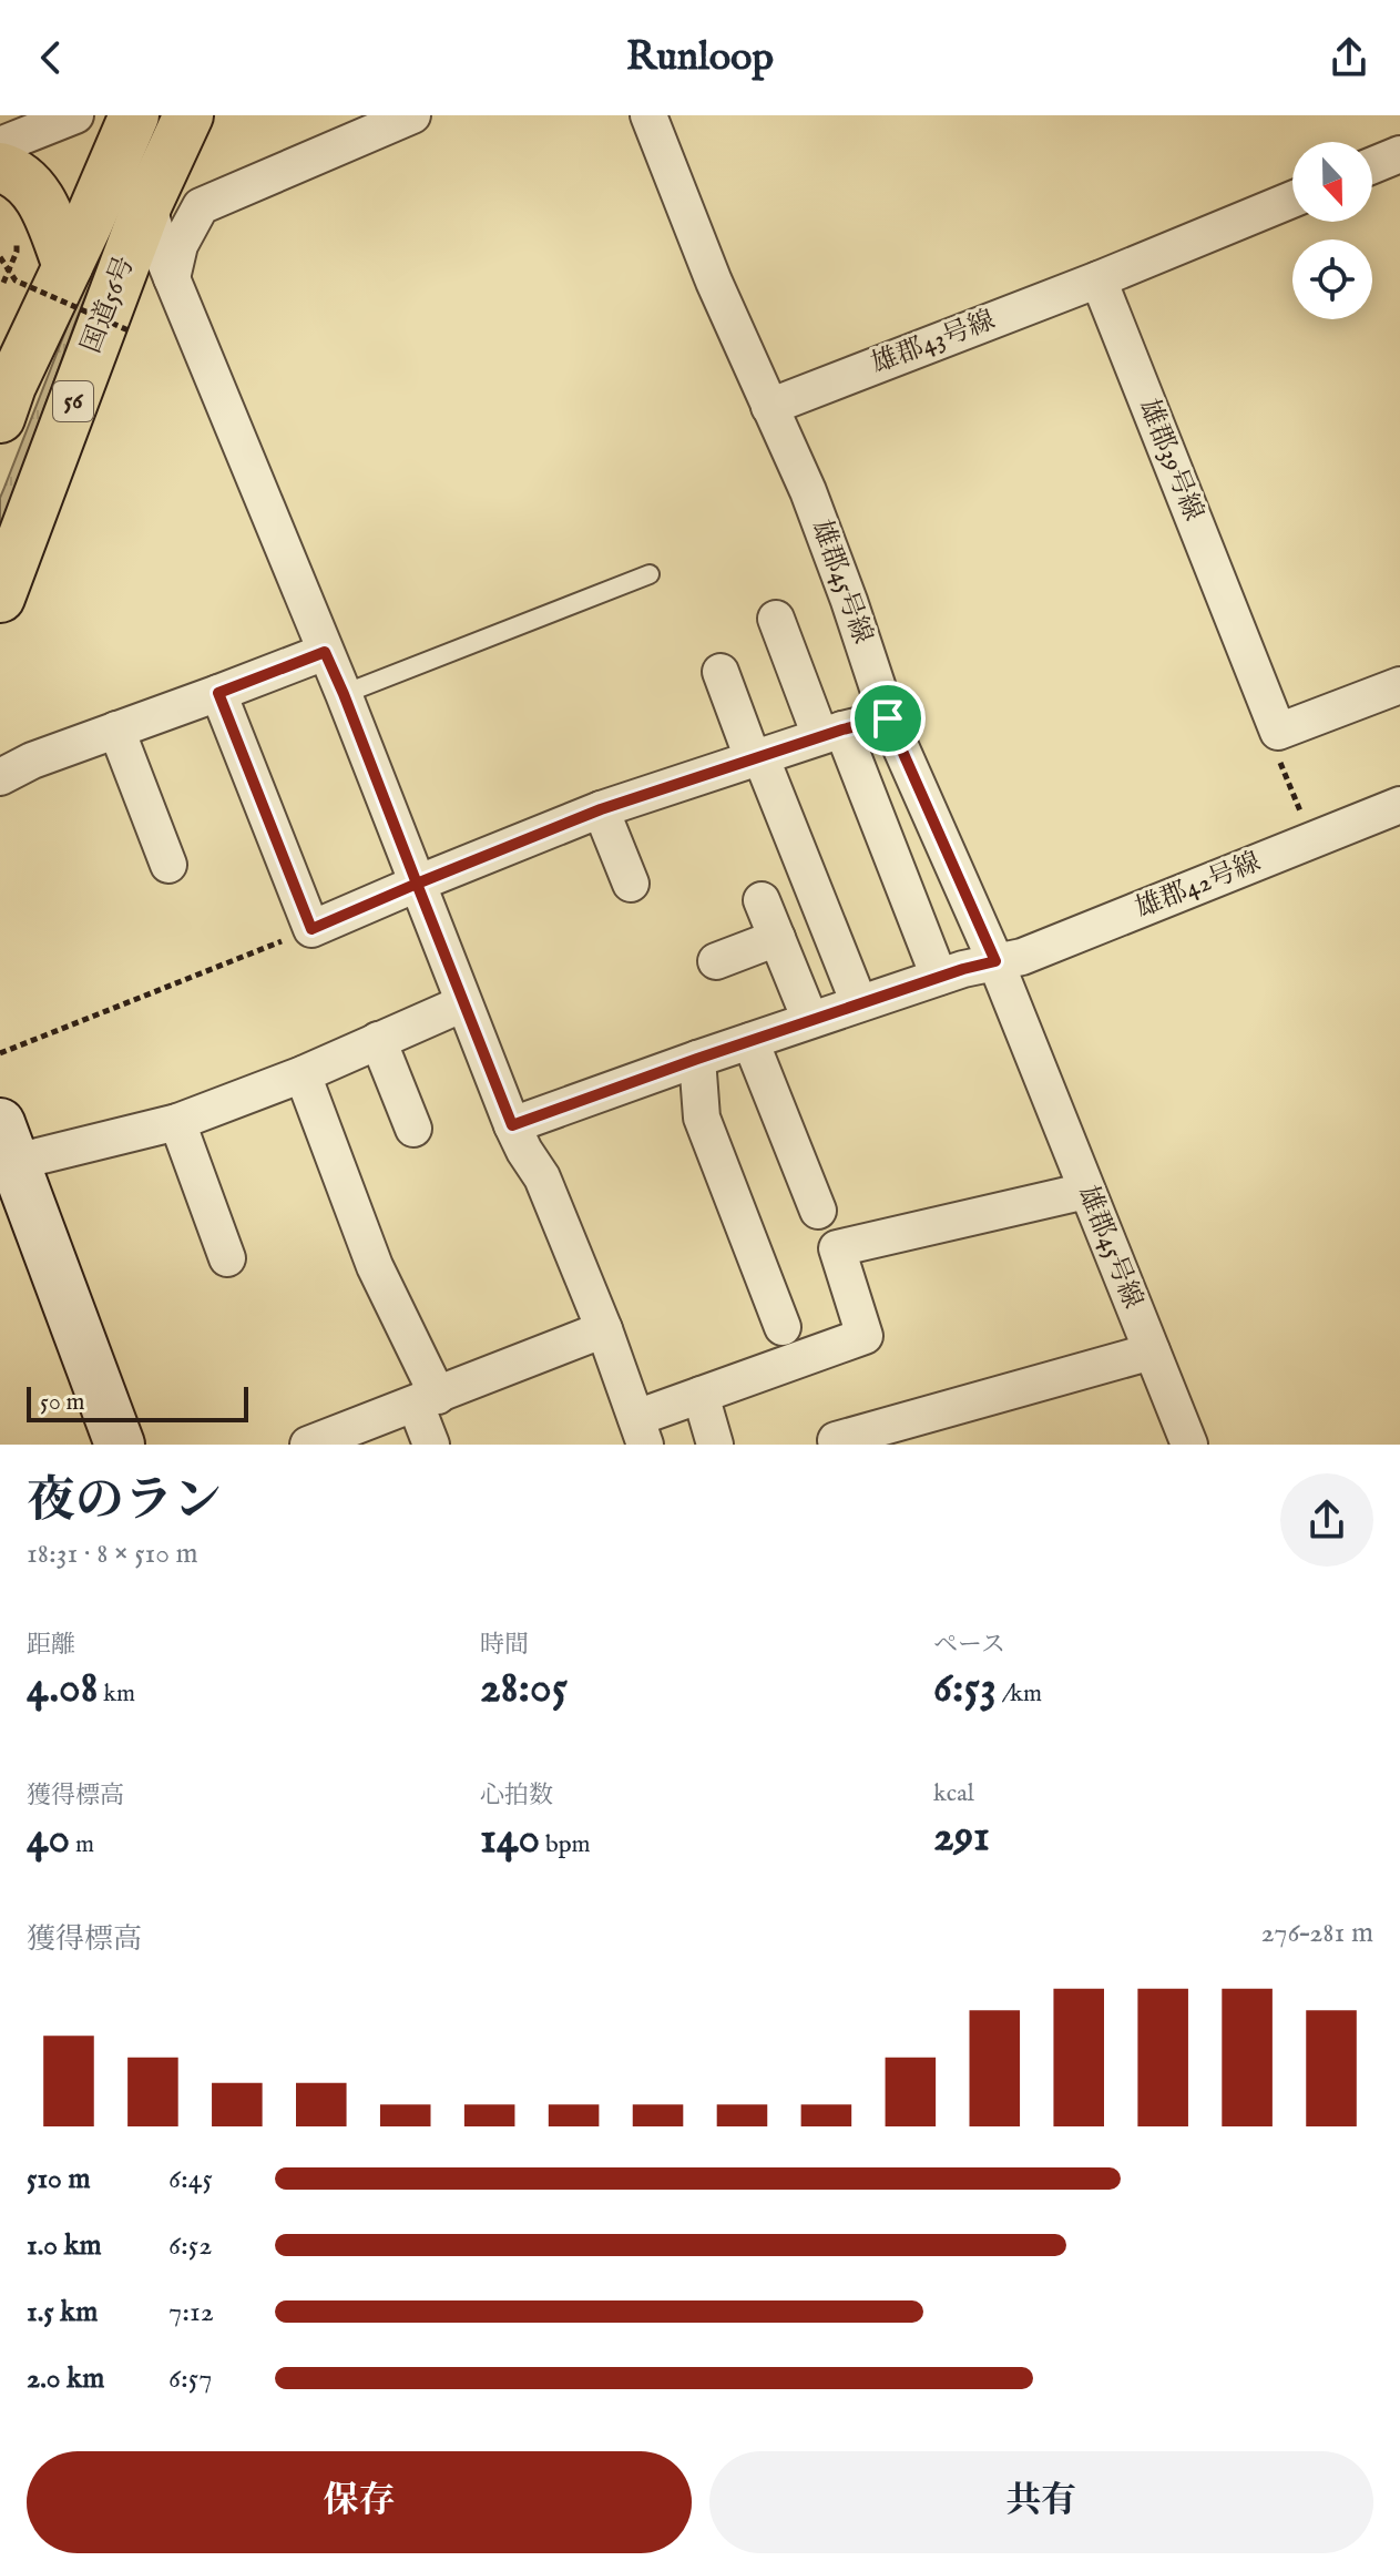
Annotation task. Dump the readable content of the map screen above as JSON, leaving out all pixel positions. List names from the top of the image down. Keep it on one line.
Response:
{"streets":{"highway":["国道56号","56"],"street":["雄郡43号線","雄郡39号線","雄郡45号線","雄郡42号線"]},"crossings":[["雄郡43号線","雄郡39号線"],["雄郡43号線","雄郡45号線"],["雄郡45号線","雄郡42号線"]],"scale_bar":"50 m","north":"bottom","page":{"header":"Runloop","scale":"50 m","heading":["夜のラン","18:31 · 8 × 510 m"],"stats":[["距離","4.08 km"],["時間","28:05"],["ペース","6:53 /km"],["獲得標高","40 m"],["心拍数","140 bpm"],["kcal","291"]],"chart":["獲得標高","276–281 m"],"list":[{"name":"510 m","note":"6:45"},{"name":"1.0 km","note":"6:52"},{"name":"1.5 km","note":"7:12"},{"name":"2.0 km","note":"6:57"}],"buttons":["保存","共有"]}}
